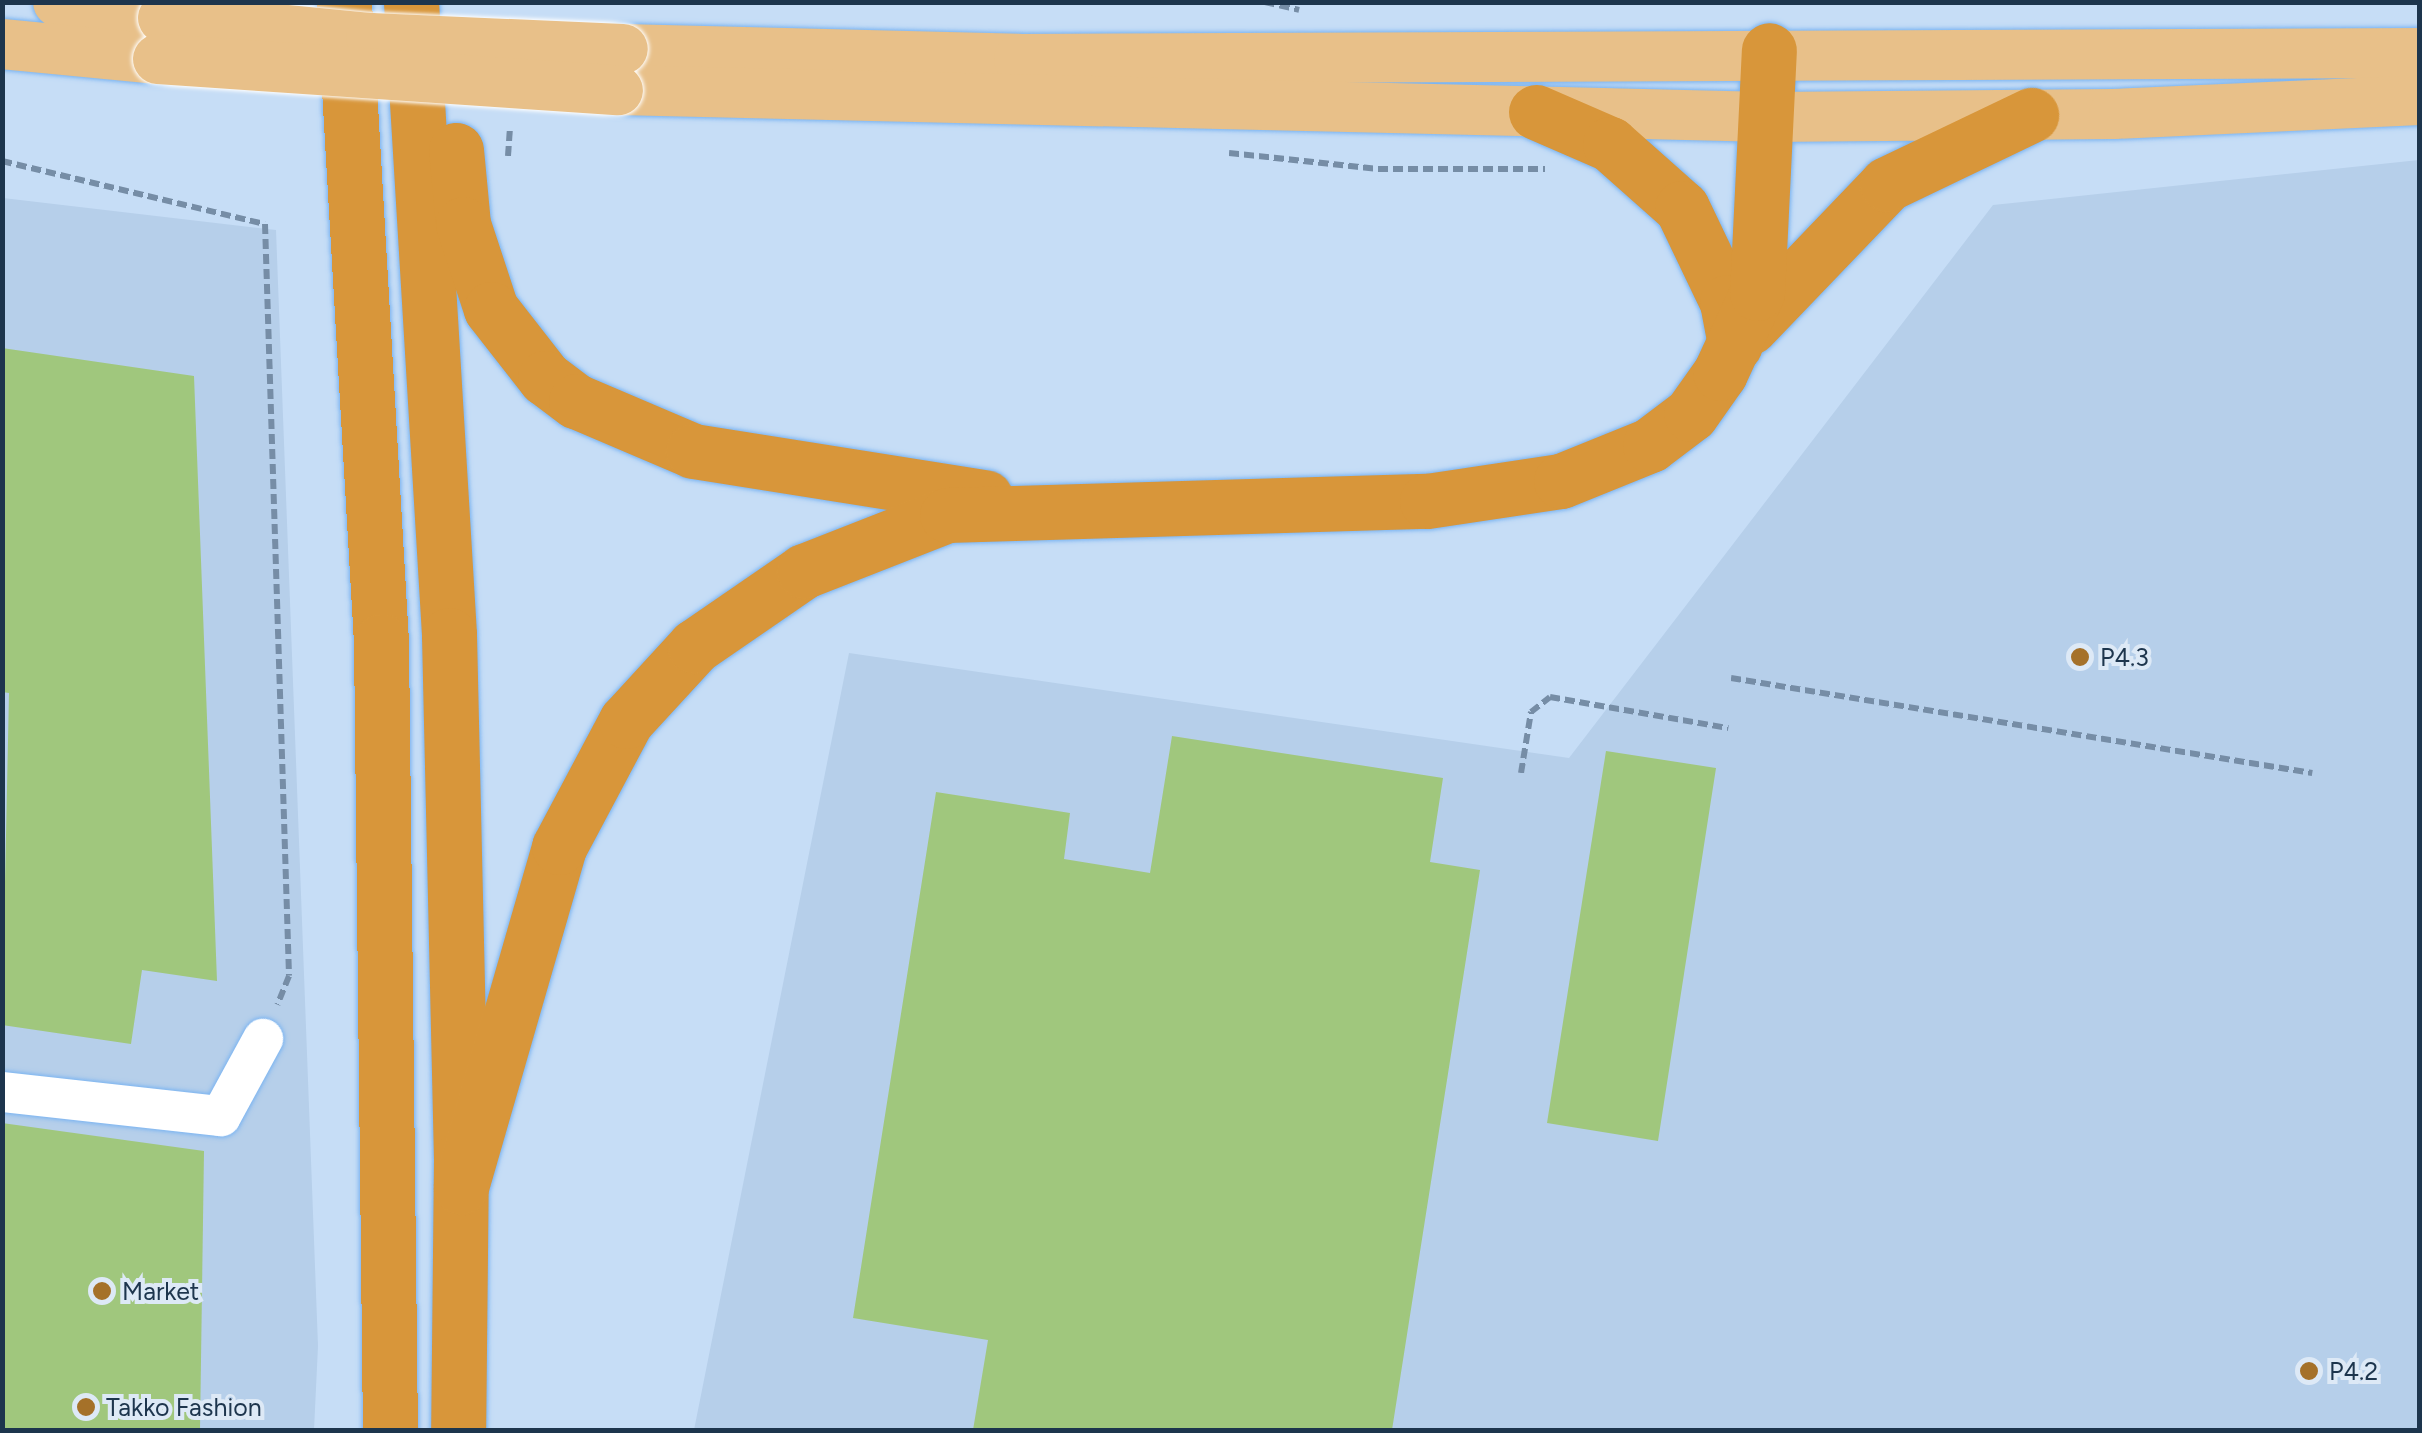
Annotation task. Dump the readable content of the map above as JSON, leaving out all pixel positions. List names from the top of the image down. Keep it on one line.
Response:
{"places":["P4.3","Market","P4.2","Takko Fashion"]}
